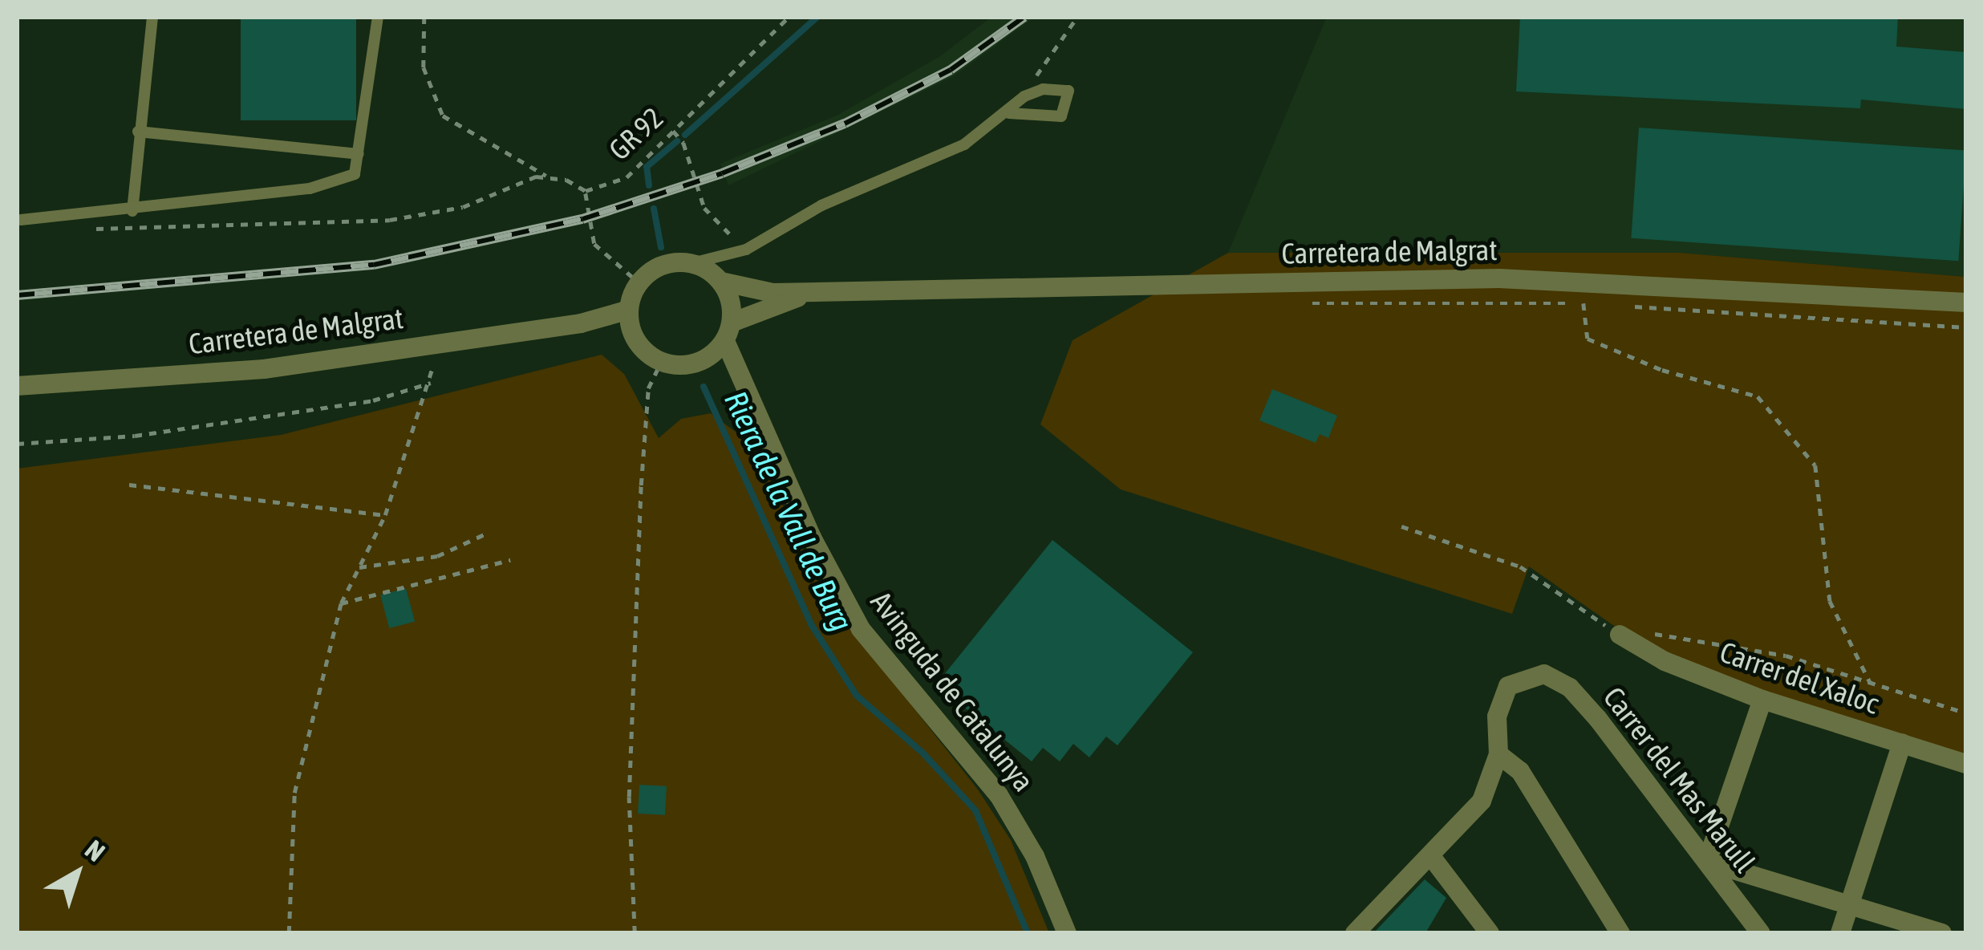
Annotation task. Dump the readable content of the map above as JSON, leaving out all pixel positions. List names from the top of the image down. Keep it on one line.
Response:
{"streets":{"street":["Carretera de Malgrat","Carrer del Xaloc","Avinguda de Catalunya","Carrer del Mas Marull"],"path":["GR 92"]},"crossings":[["Carretera de Malgrat","Avinguda de Catalunya"]],"water":["Riera de la Vall de Burg"],"north":"top right"}
